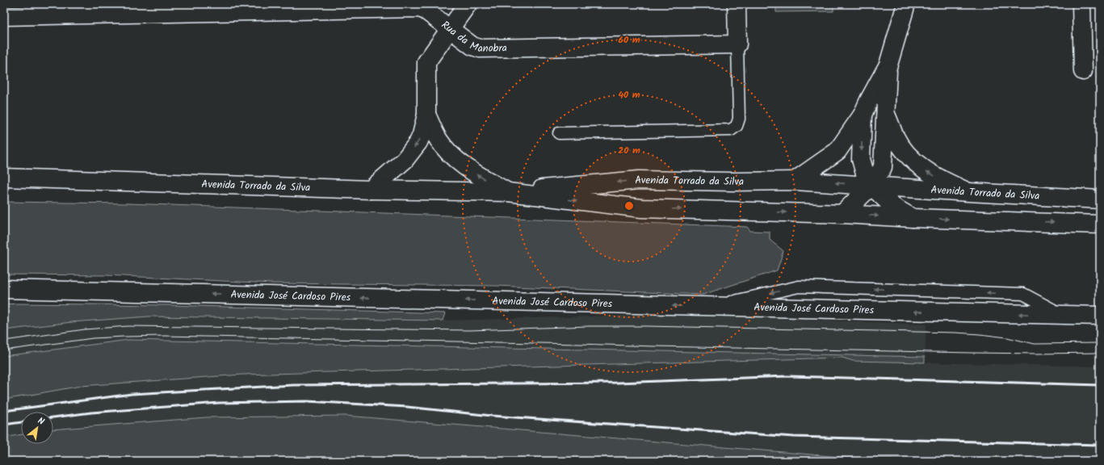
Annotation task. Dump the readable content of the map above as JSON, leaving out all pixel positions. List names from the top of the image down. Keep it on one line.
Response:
{"streets":{"street":["Rua da Manobra","Avenida Torrado da Silva","Avenida José Cardoso Pires"]},"one_way":["Avenida José Cardoso Pires"],"north":"top right","rings":["60 m","40 m","20 m"]}
